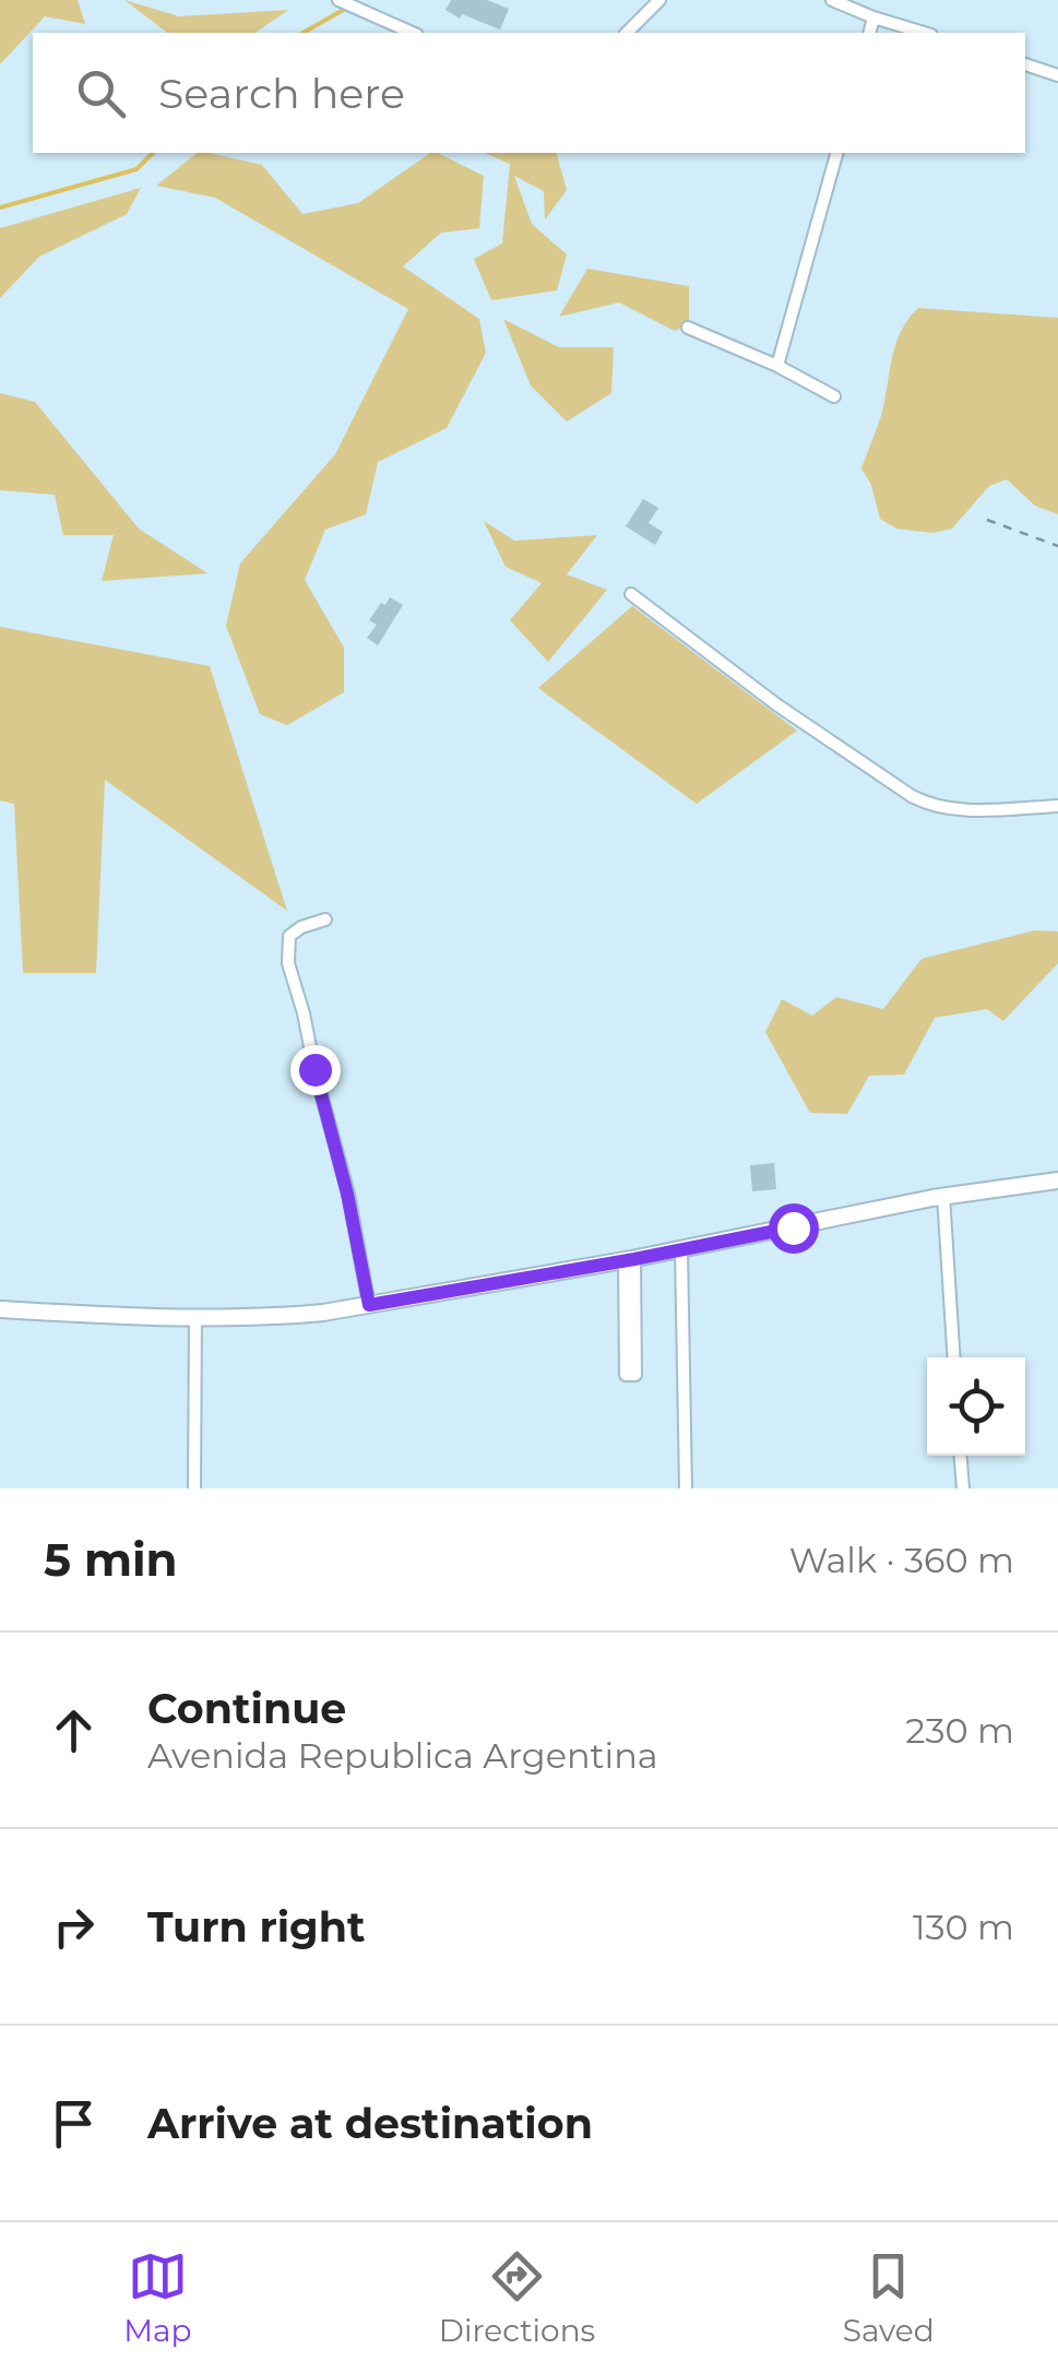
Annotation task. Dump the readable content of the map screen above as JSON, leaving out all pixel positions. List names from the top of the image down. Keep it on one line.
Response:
{"page":{"search":"Search here","heading":["5 min","Walk · 360 m"],"list":[["Continue","Avenida Republica Argentina","230 m"],["Turn right","130 m"],"Arrive at destination"],"nav":["Map","Directions","Saved"]}}
